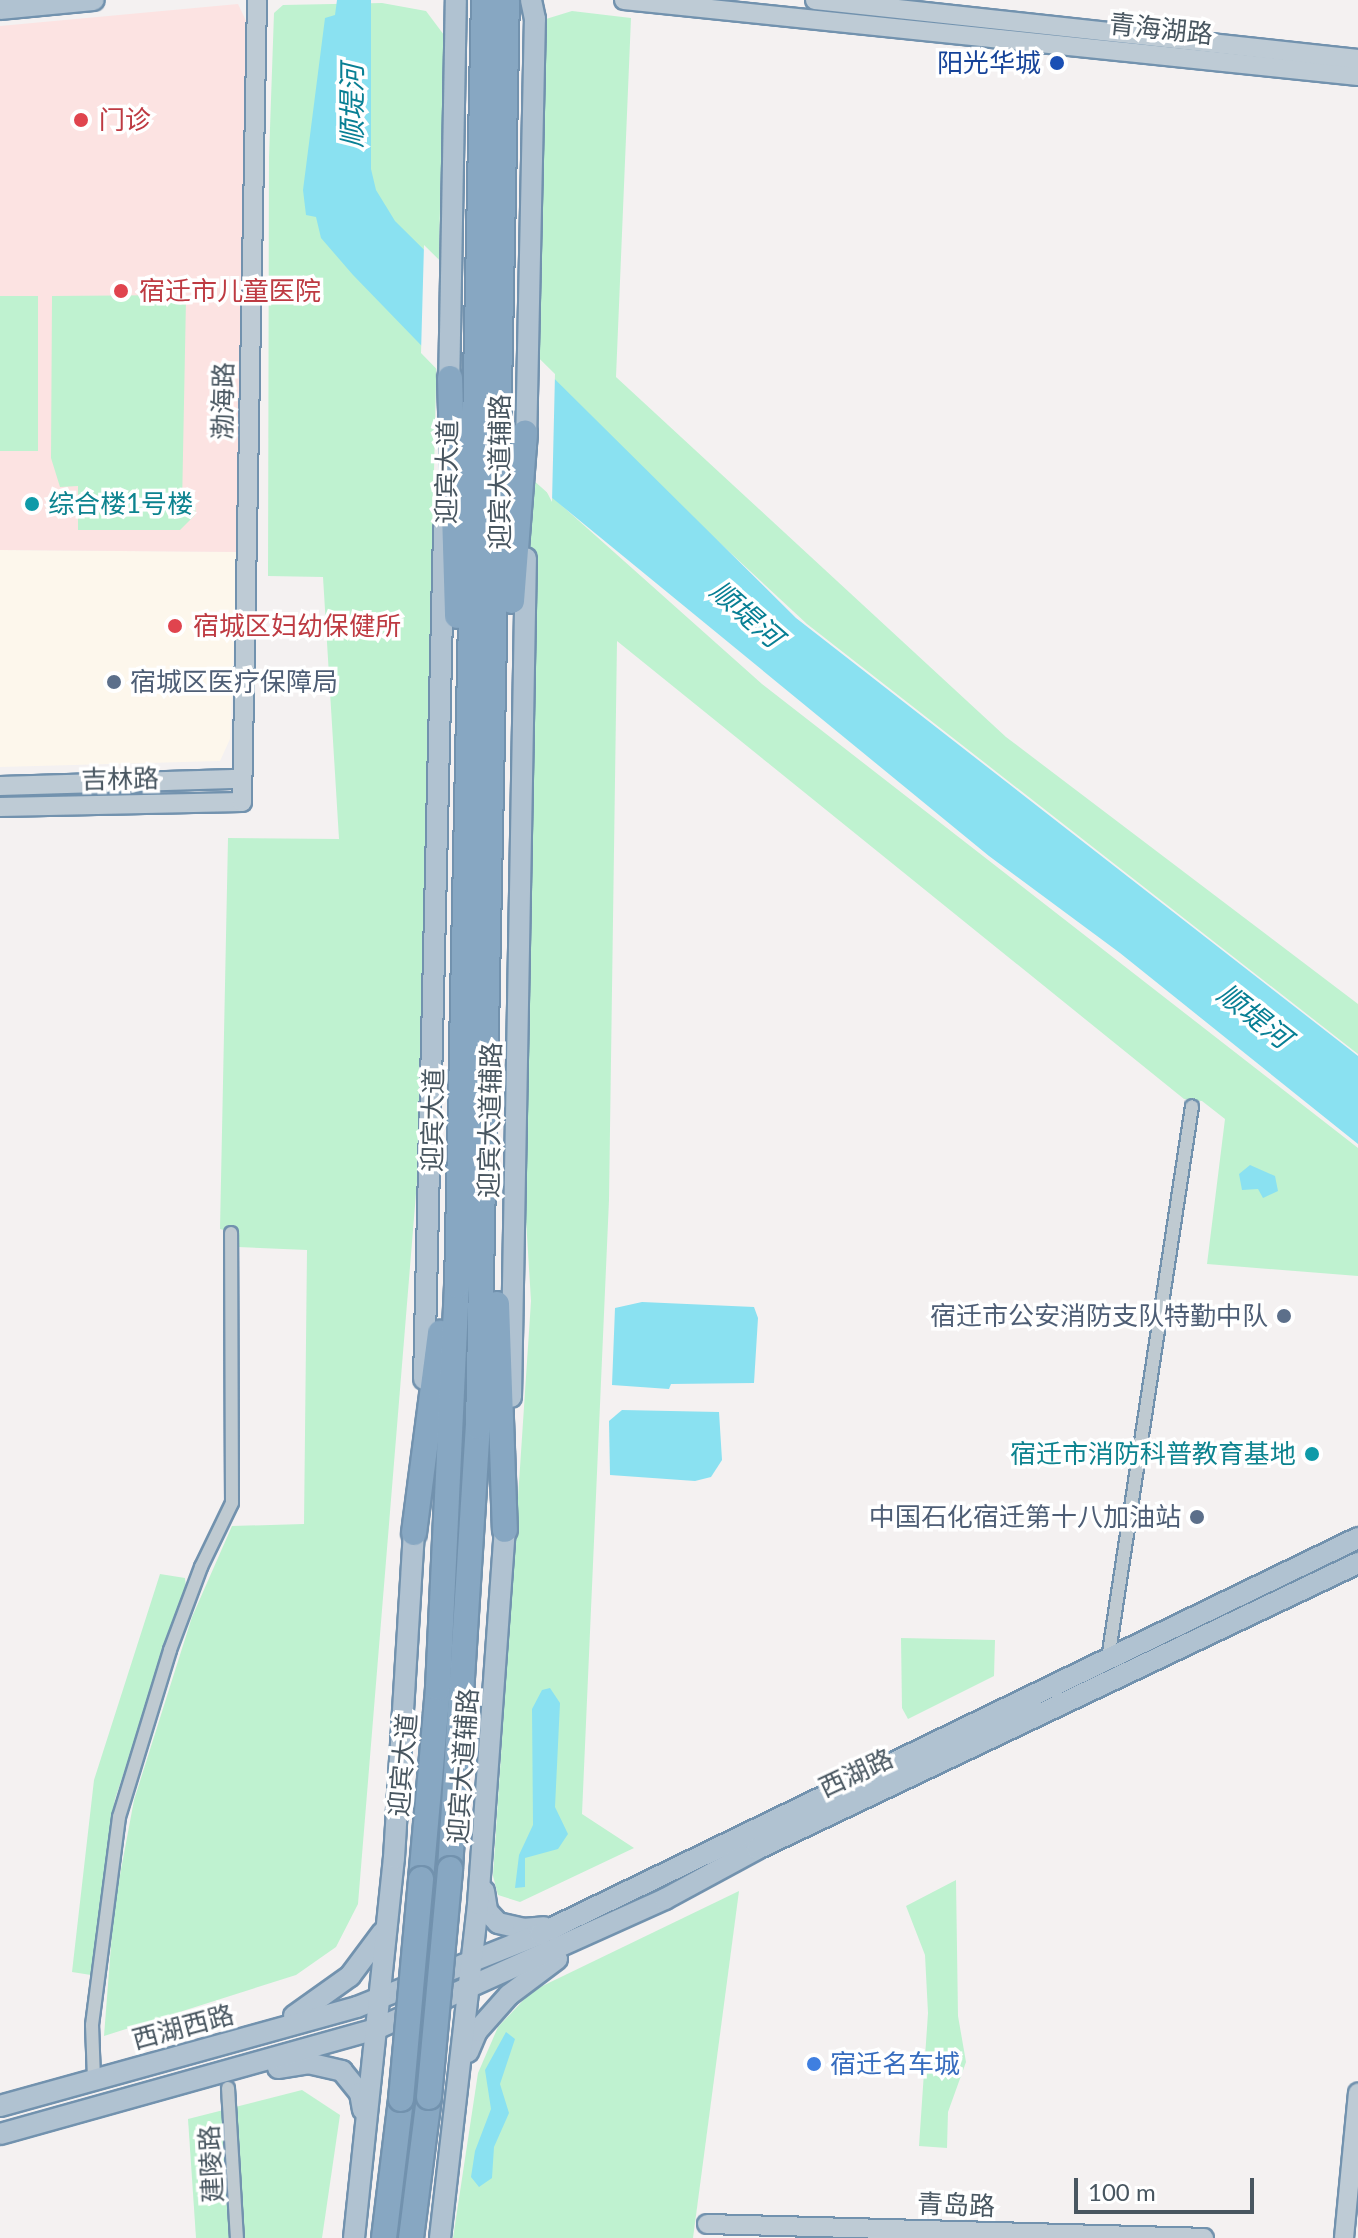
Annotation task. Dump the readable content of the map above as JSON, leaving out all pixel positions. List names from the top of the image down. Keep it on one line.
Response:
{"streets":{"highway":["迎宾大道"],"main road":["迎宾大道辅路","西湖路","西湖西路"],"street":["青海湖路","渤海路","吉林路","建陵路","青岛路"]},"crossings":[["渤海路","吉林路"],["迎宾大道辅路","西湖路"],["迎宾大道辅路","西湖西路"],["西湖路","西湖西路"]],"water":["顺堤河"],"places":["阳光华城","门诊","宿迁市儿童医院","综合楼1号楼","宿城区妇幼保健所","宿城区医疗保障局","宿迁市公安消防支队特勤中队","宿迁市消防科普教育基地","中国石化宿迁第十八加油站","宿迁名车城"],"scale_bar":"100 m"}
